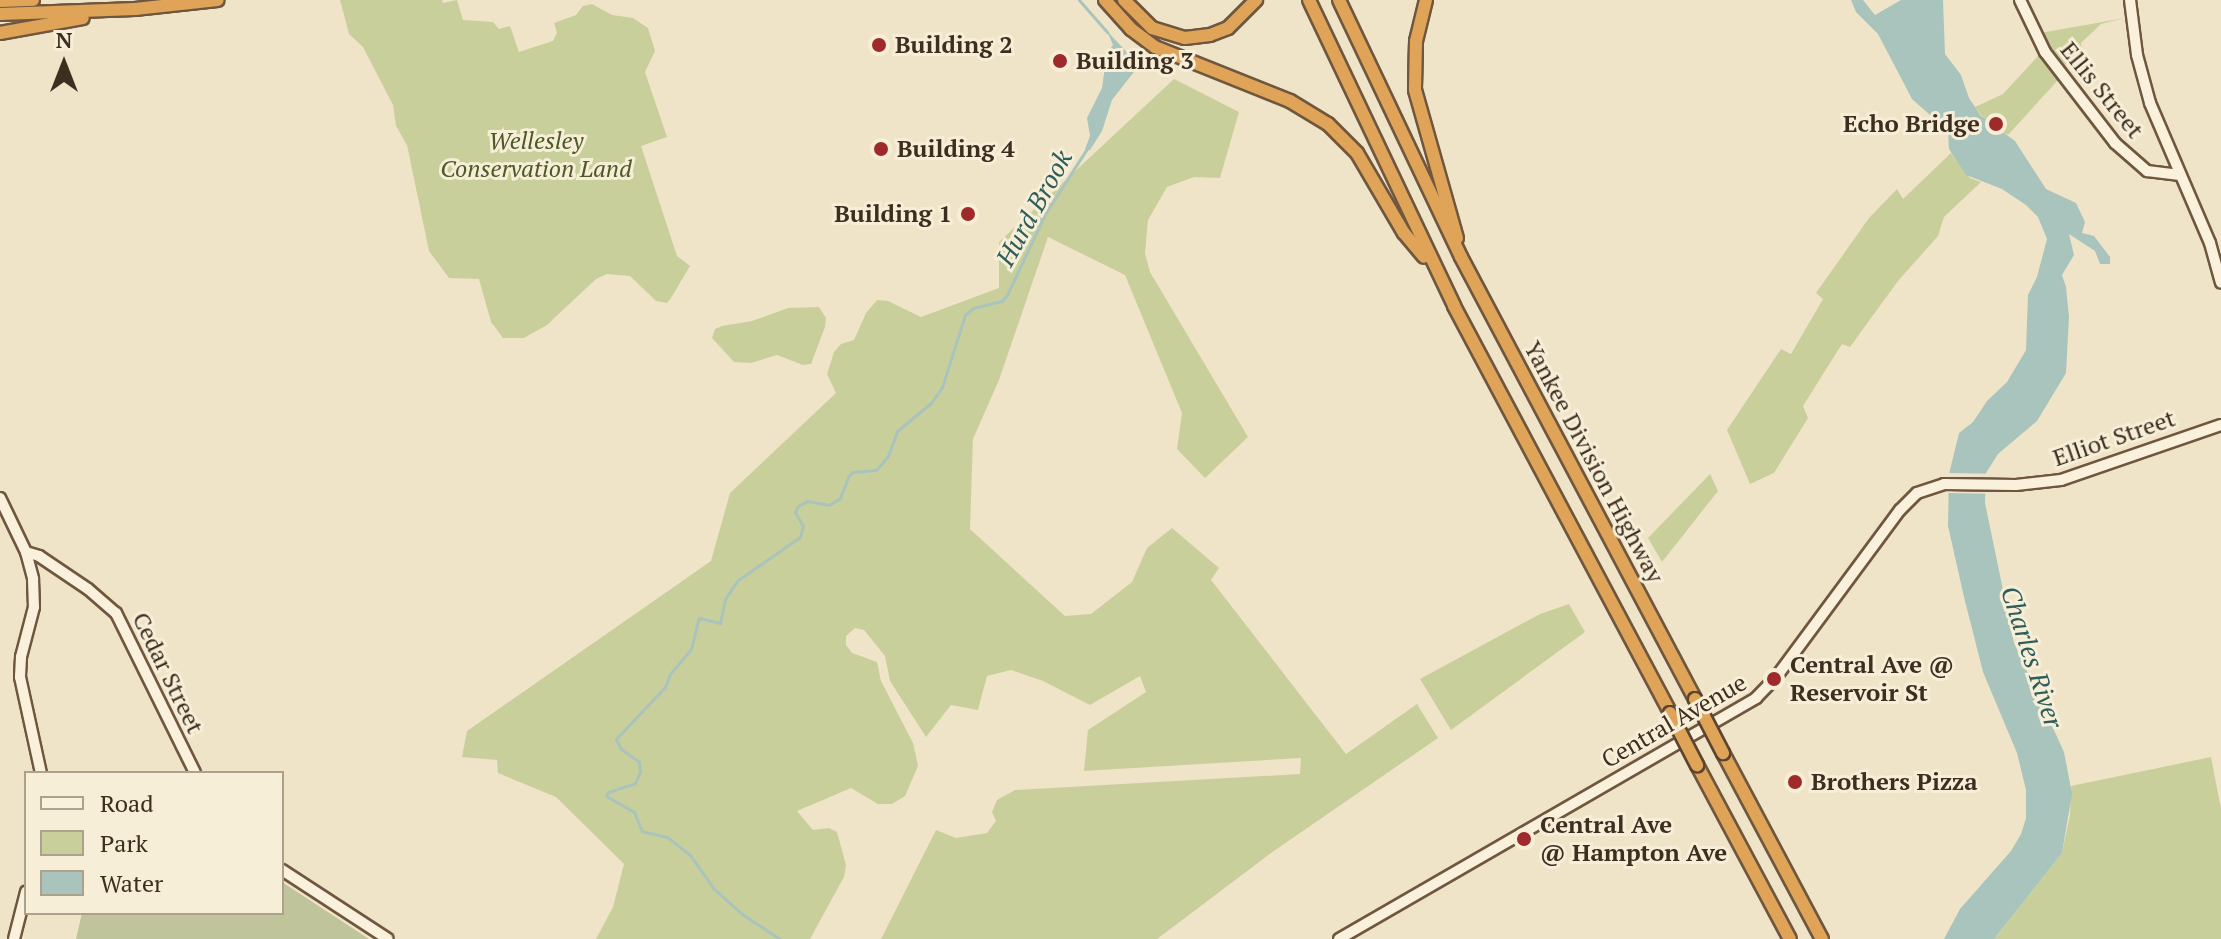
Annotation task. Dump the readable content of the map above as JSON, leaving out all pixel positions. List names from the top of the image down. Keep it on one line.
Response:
{"streets":{"highway":["Yankee Division Highway"],"main road":["Ellis Street","Elliot Street","Cedar Street","Central Avenue"]},"crossings":[["Elliot Street","Central Avenue"]],"water":["Hurd Brook","Charles River"],"parks":["Wellesley Conservation Land"],"places":["Building 2","Building 3","Echo Bridge","Building 4","Building 1","Central Ave @ Reservoir St","Brothers Pizza","Central Ave @ Hampton Ave"],"legend":["Road","Park","Water"],"north":"top"}
